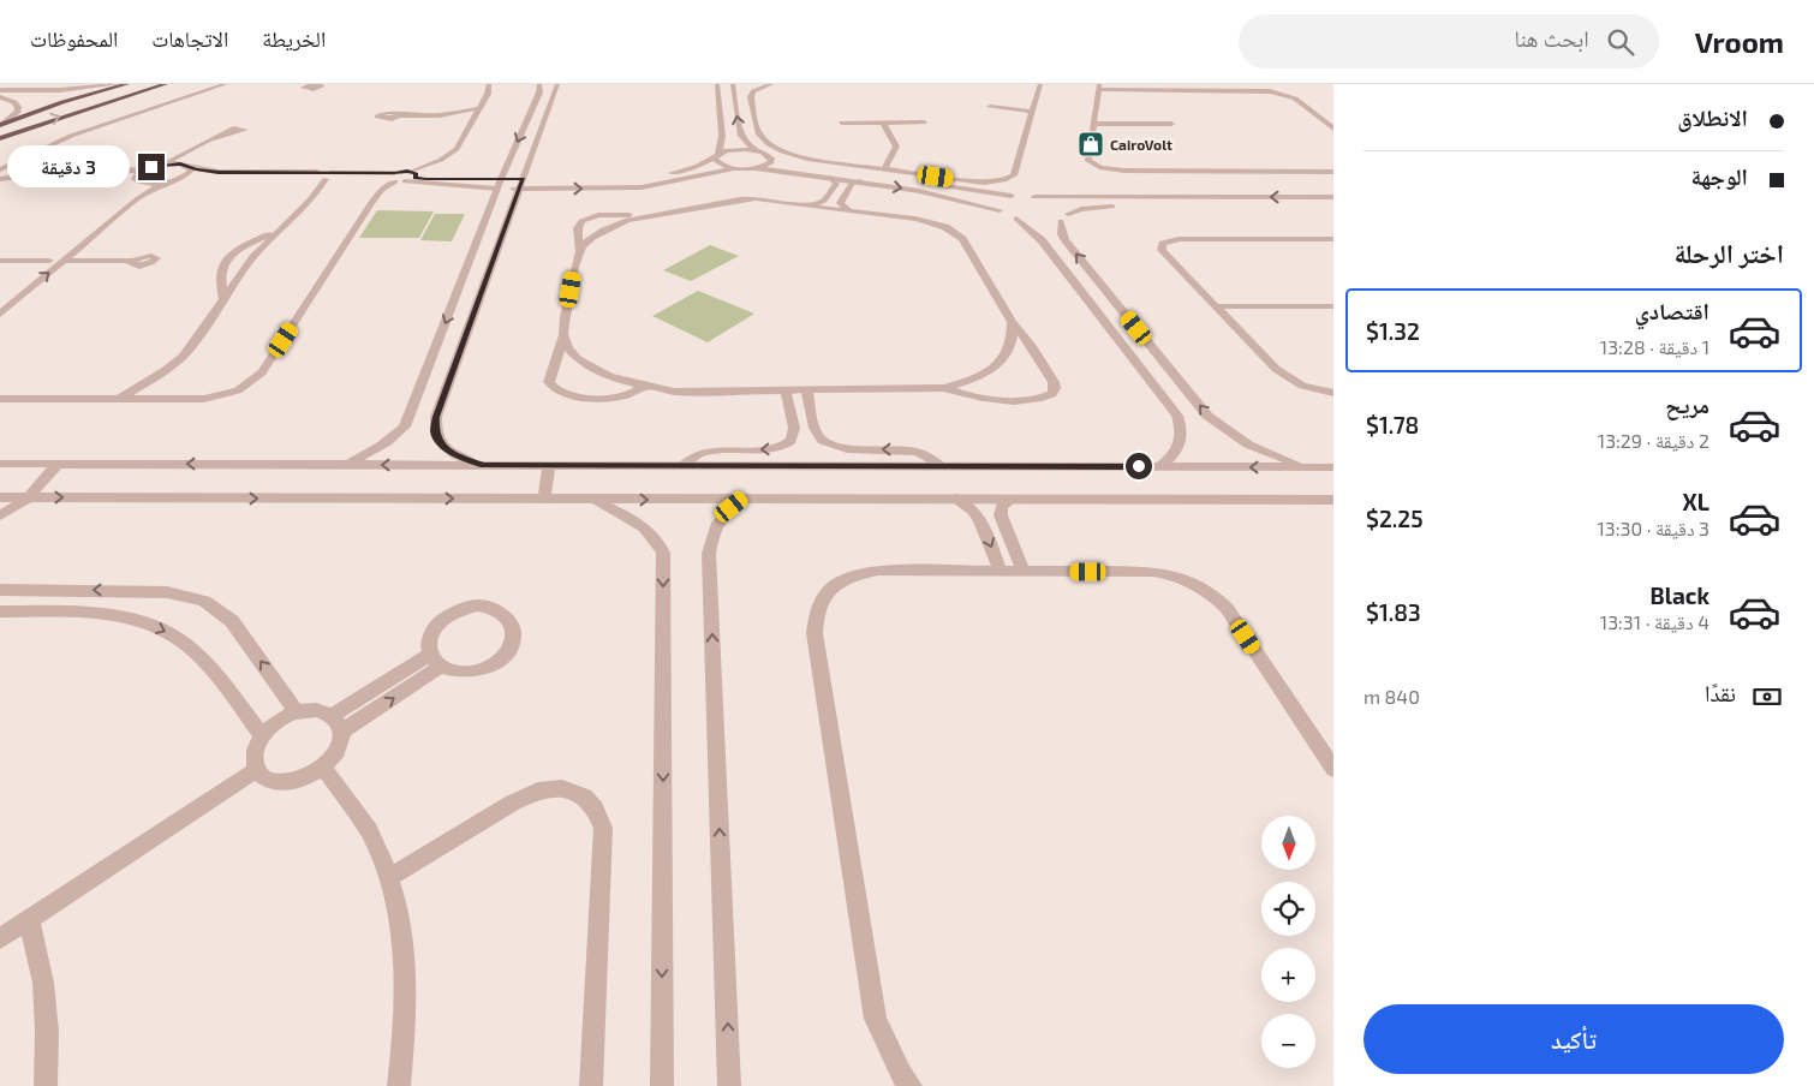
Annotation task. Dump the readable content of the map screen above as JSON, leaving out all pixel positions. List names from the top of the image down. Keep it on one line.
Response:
{"places":{"shop":["CairoVolt"]},"north":"bottom","page":{"header":"Vroom","search":"ابحث هنا","nav":["الخريطة","الاتجاهات","المحفوظات"],"banner":["الانطلاق","الوجهة"],"bubble":"3 دقيقة","heading":"اختر الرحلة","list":[{"name":"اقتصادي","note":"1 دقيقة · 13:28","value":"$1.32"},{"name":"مريح","note":"2 دقيقة · 13:29","value":"$1.78"},{"name":"XL","note":"3 دقيقة · 13:30","value":"$2.25"},{"name":"Black","note":"4 دقيقة · 13:31","value":"$1.83"}],"pay":["نقدًا","840 m"],"map_buttons":["+","−"],"buttons":"تأكيد"}}
